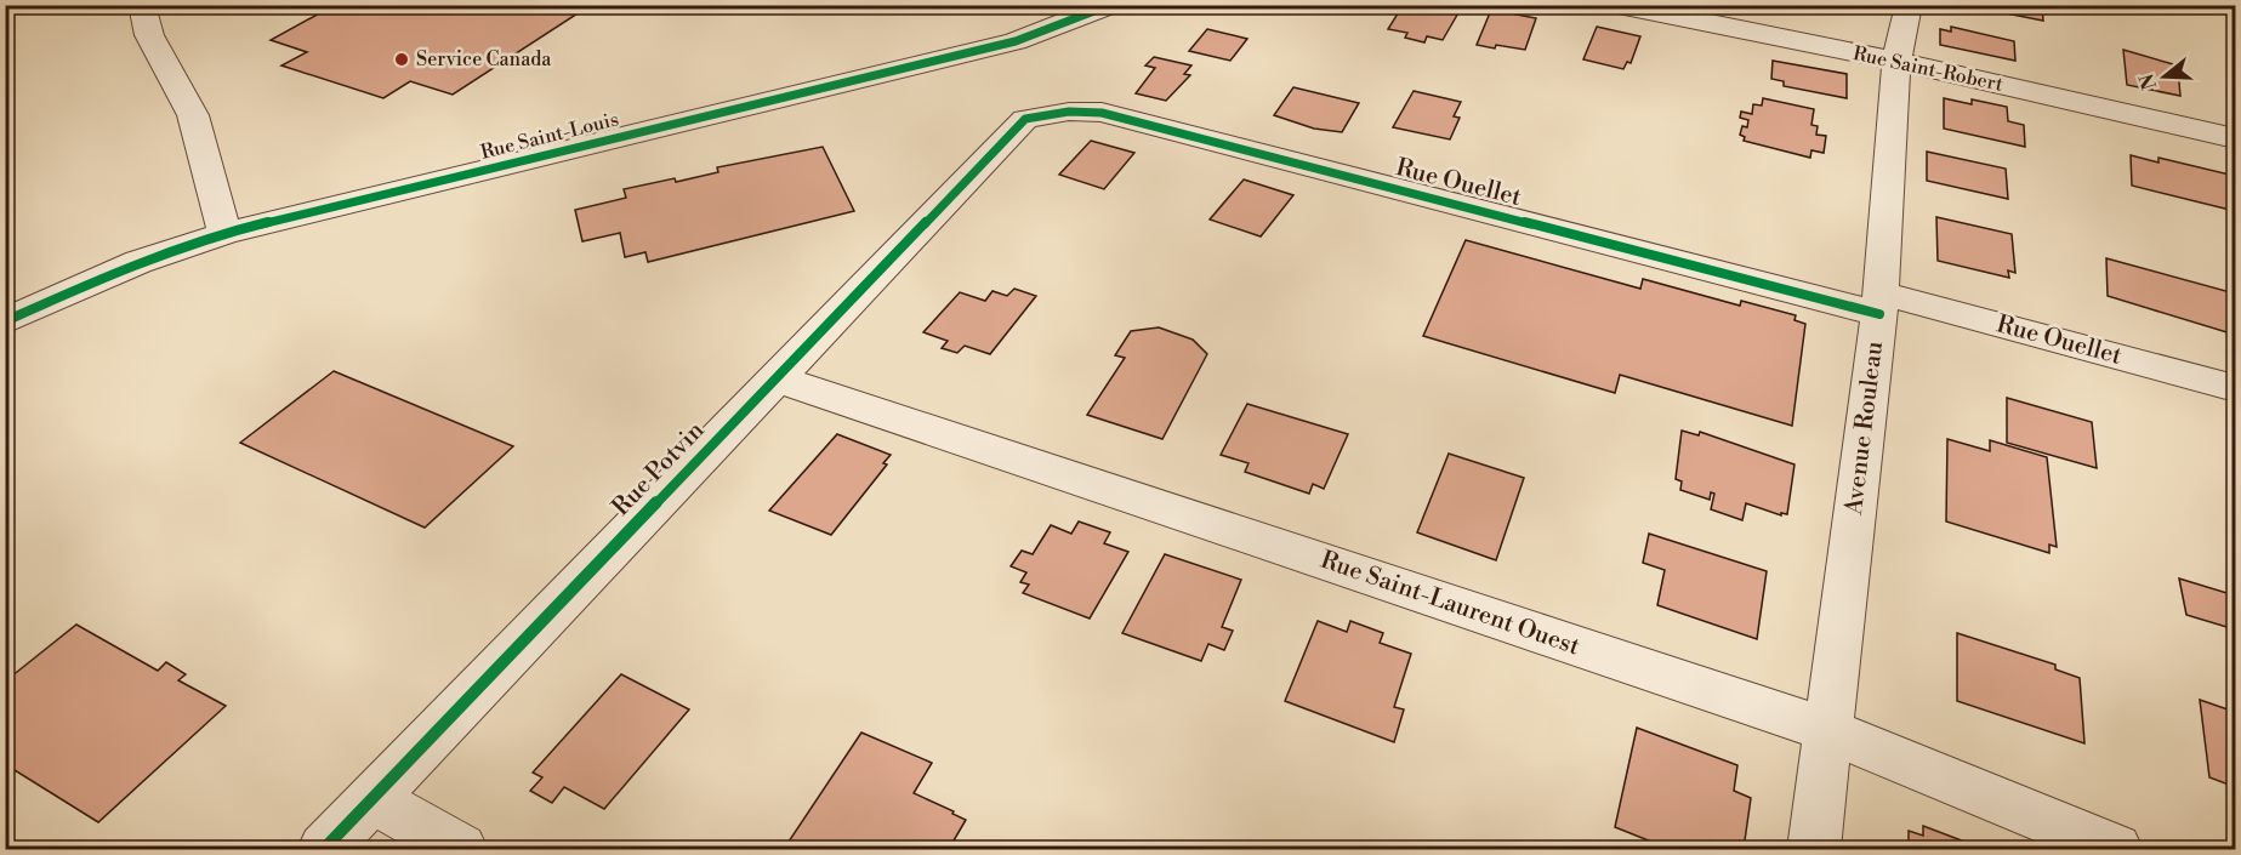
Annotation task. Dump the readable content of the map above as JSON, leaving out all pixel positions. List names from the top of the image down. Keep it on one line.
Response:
{"streets":{"street":["Rue Saint-Robert","Rue Saint-Louis","Rue Ouellet","Avenue Rouleau","Rue Potvin","Rue Saint-Laurent Ouest"]},"crossings":[["Rue Saint-Robert","Avenue Rouleau"],["Rue Ouellet","Avenue Rouleau"],["Rue Ouellet","Rue Potvin"],["Avenue Rouleau","Rue Saint-Laurent Ouest"],["Rue Potvin","Rue Saint-Laurent Ouest"]],"places":["Service Canada"],"north":"left"}
